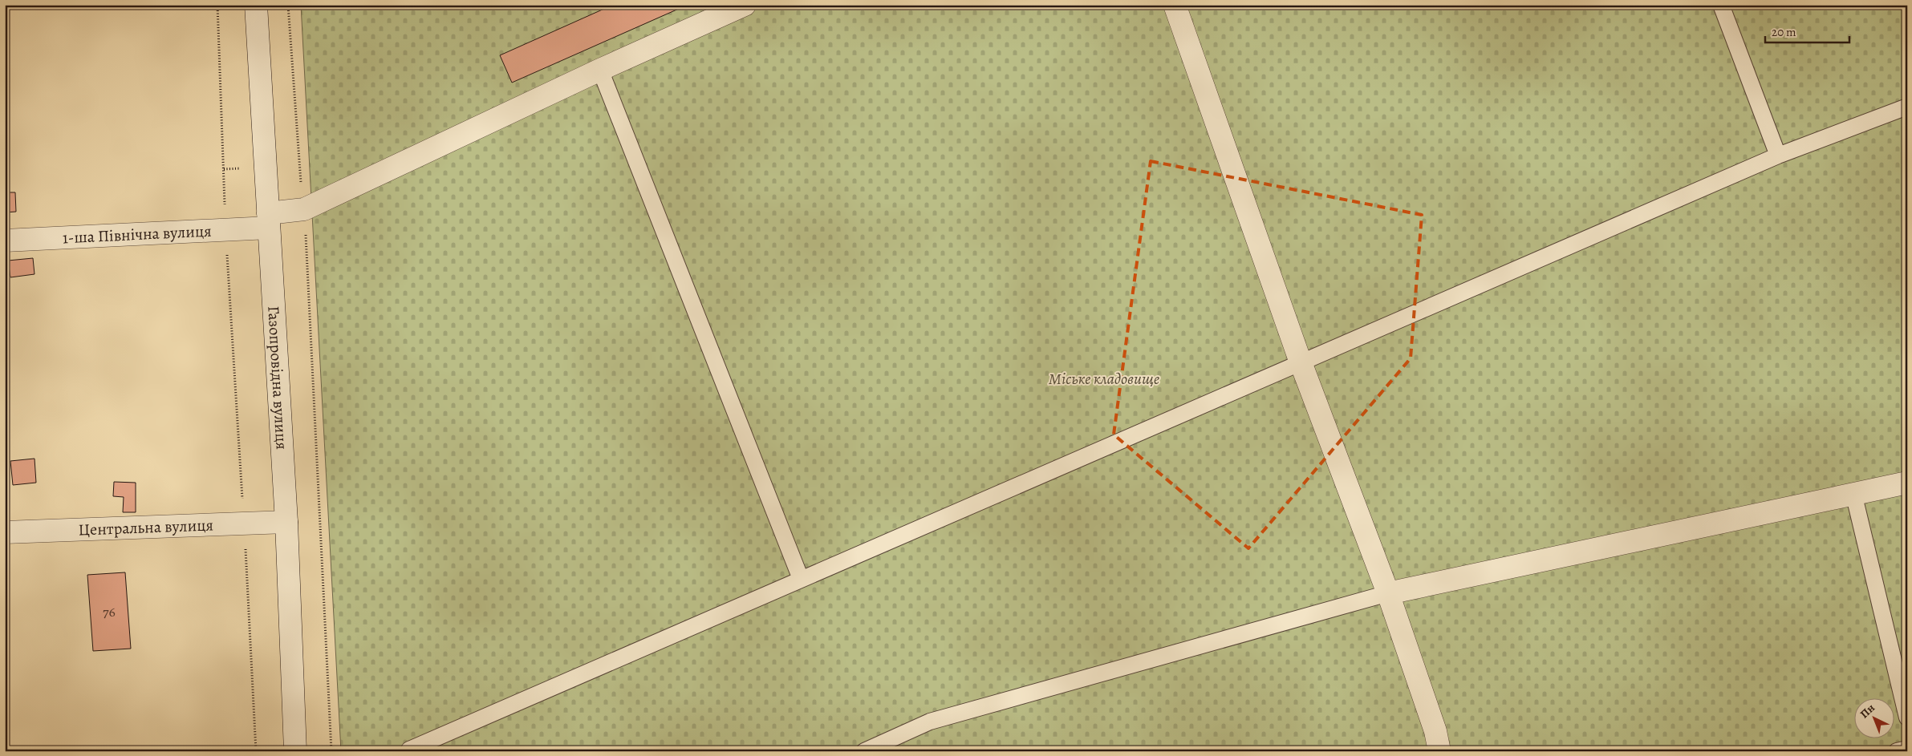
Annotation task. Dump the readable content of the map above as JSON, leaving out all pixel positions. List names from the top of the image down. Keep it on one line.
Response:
{"streets":{"street":["1-ша Північна вулиця","Газопровідна вулиця","Центральна вулиця"]},"crossings":[["1-ша Північна вулиця","Газопровідна вулиця"],["Газопровідна вулиця","Центральна вулиця"]],"parks":["Міське кладовище"],"house_numbers":["76"],"scale_bar":"20 m","north":"top left"}
